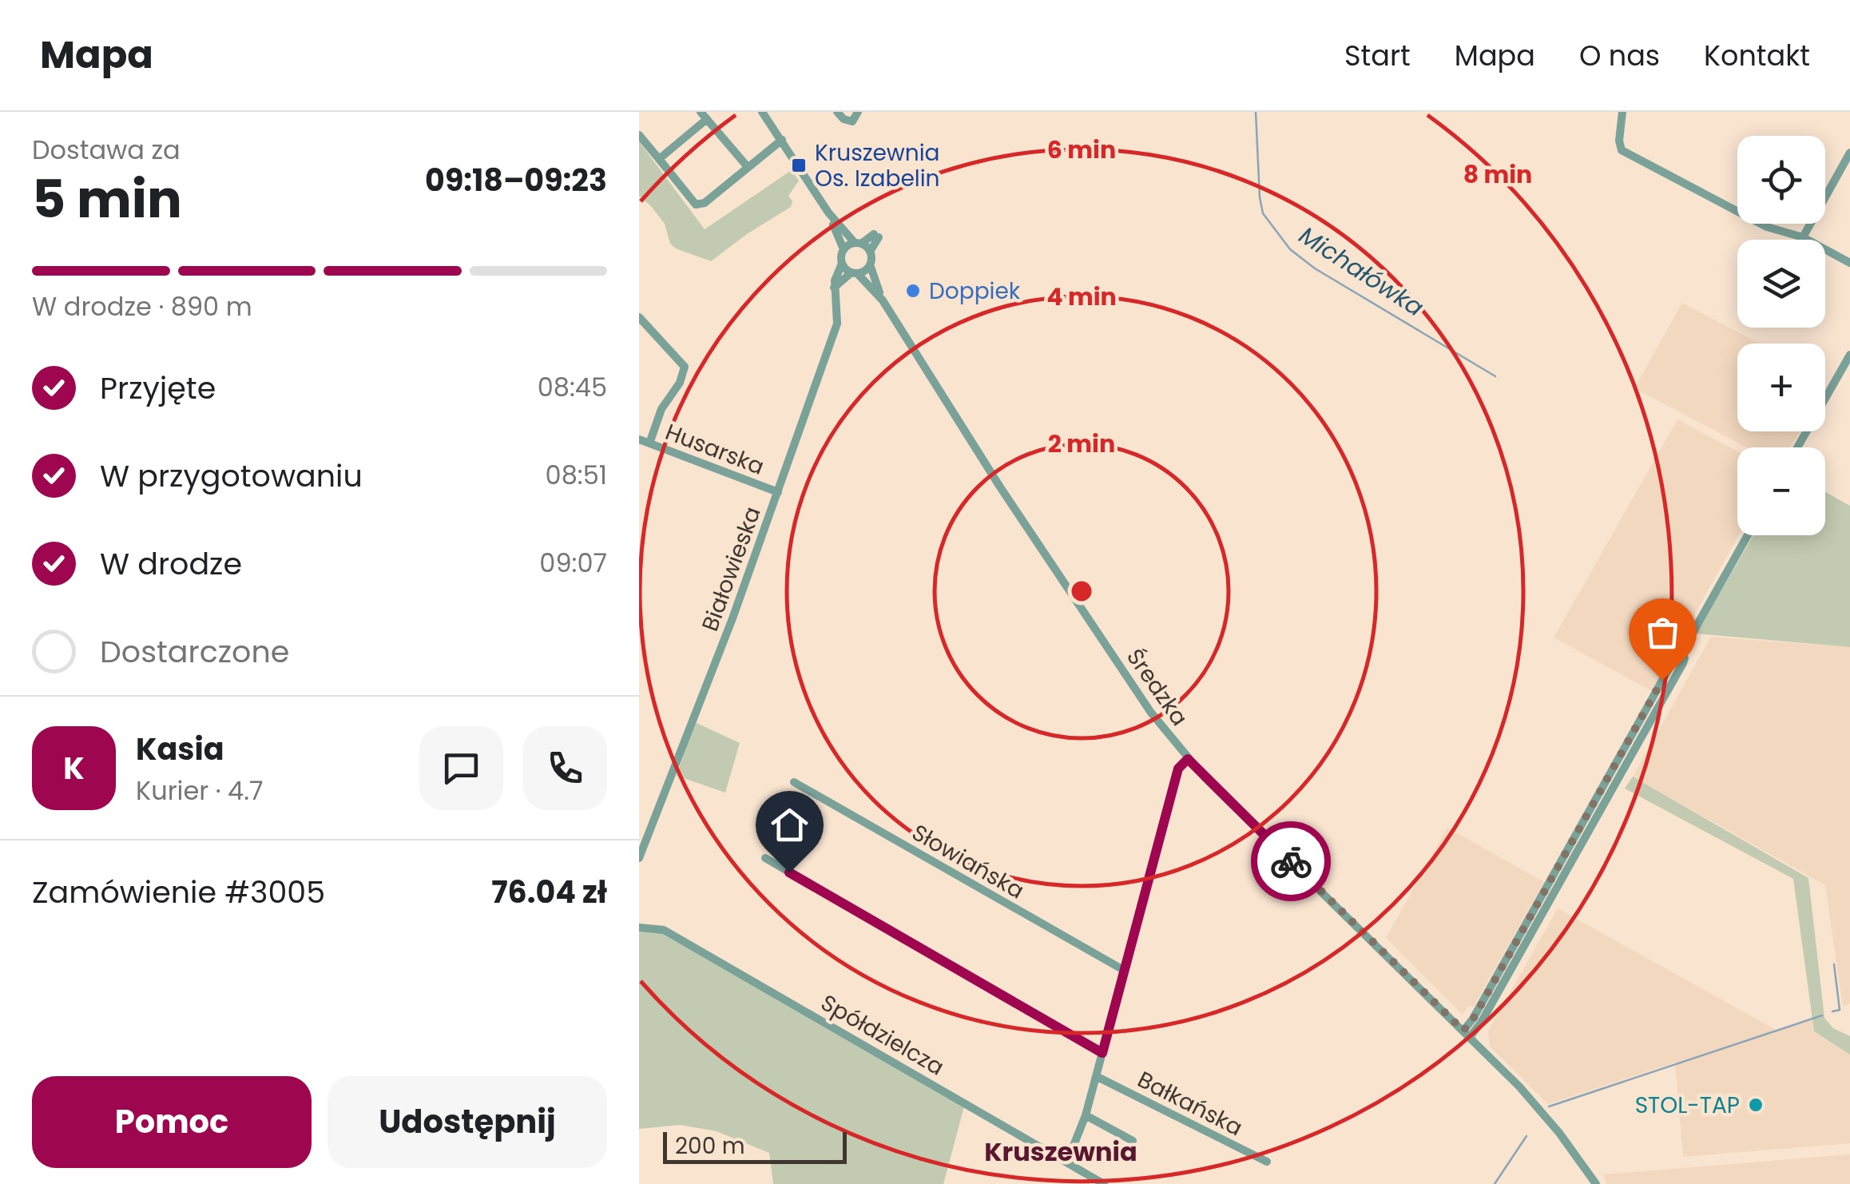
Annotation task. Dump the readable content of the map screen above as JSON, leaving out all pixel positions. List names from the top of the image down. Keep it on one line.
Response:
{"streets":{"street":["Husarska","Białowieska","Średzka","Słowiańska","Spółdzielcza","Bałkańska"]},"crossings":[["Husarska","Białowieska"],["Białowieska","Średzka"]],"districts":["Kruszewnia"],"water":["Michałówka"],"places":{"transit":["Kruszewnia Os. Izabelin"],"other":["Doppiek","STOL-TAP"]},"scale_bar":"200 m","page":{"header":"Mapa","nav":["Start","Mapa","O nas","Kontakt"],"heading":["5 min","Dostawa za","09:18–09:23"],"panel":["Kasia","Kurier · 4.7","Zamówienie #3005","76.04 zł"],"map_buttons":["+","−"],"bar":"W drodze · 890 m","list":[["Przyjęte","08:45"],["W przygotowaniu","08:51"],["W drodze","09:07"],"Dostarczone"],"round":"K","buttons":["Pomoc","Udostępnij"],"scale":"200 m"},"rings":["6 min","8 min","4 min","2 min"]}
